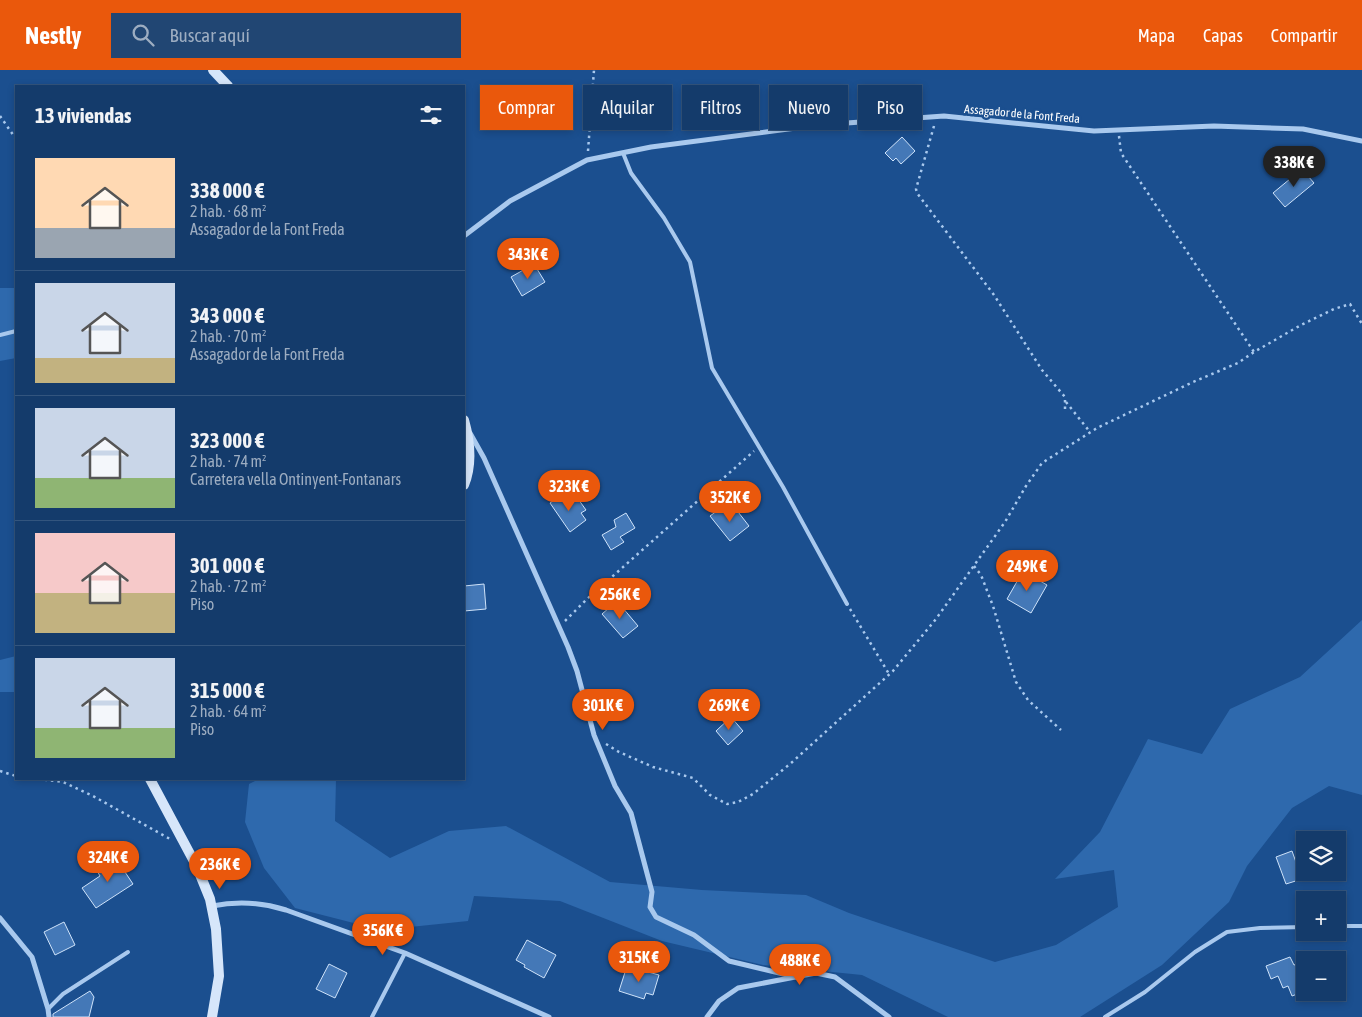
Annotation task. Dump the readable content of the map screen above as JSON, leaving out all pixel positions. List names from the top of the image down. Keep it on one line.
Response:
{"streets":{"street":["Assagador de la Font Freda"]},"page":{"header":"Nestly","search":"Buscar aquí","nav":["Mapa","Capas","Compartir"],"chip":["Comprar","Alquilar","Filtros","Nuevo","Piso"],"heading":"13 viviendas","list":[{"name":"338 000 €","note":"2 hab. · 68 m² · Assagador de la Font Freda"},{"name":"343 000 €","note":"2 hab. · 70 m² · Assagador de la Font Freda"},{"name":"323 000 €","note":"2 hab. · 74 m² · Carretera vella Ontinyent-Fontanars"},{"name":"301 000 €","note":"2 hab. · 72 m² · Piso"},{"name":"315 000 €","note":"2 hab. · 64 m² · Piso"}],"price":["338K €","343K €","323K €","352K €","249K €","256K €","301K €","269K €","324K €","236K €","356K €","315K €","488K €"],"map_buttons":["+","−"]}}
